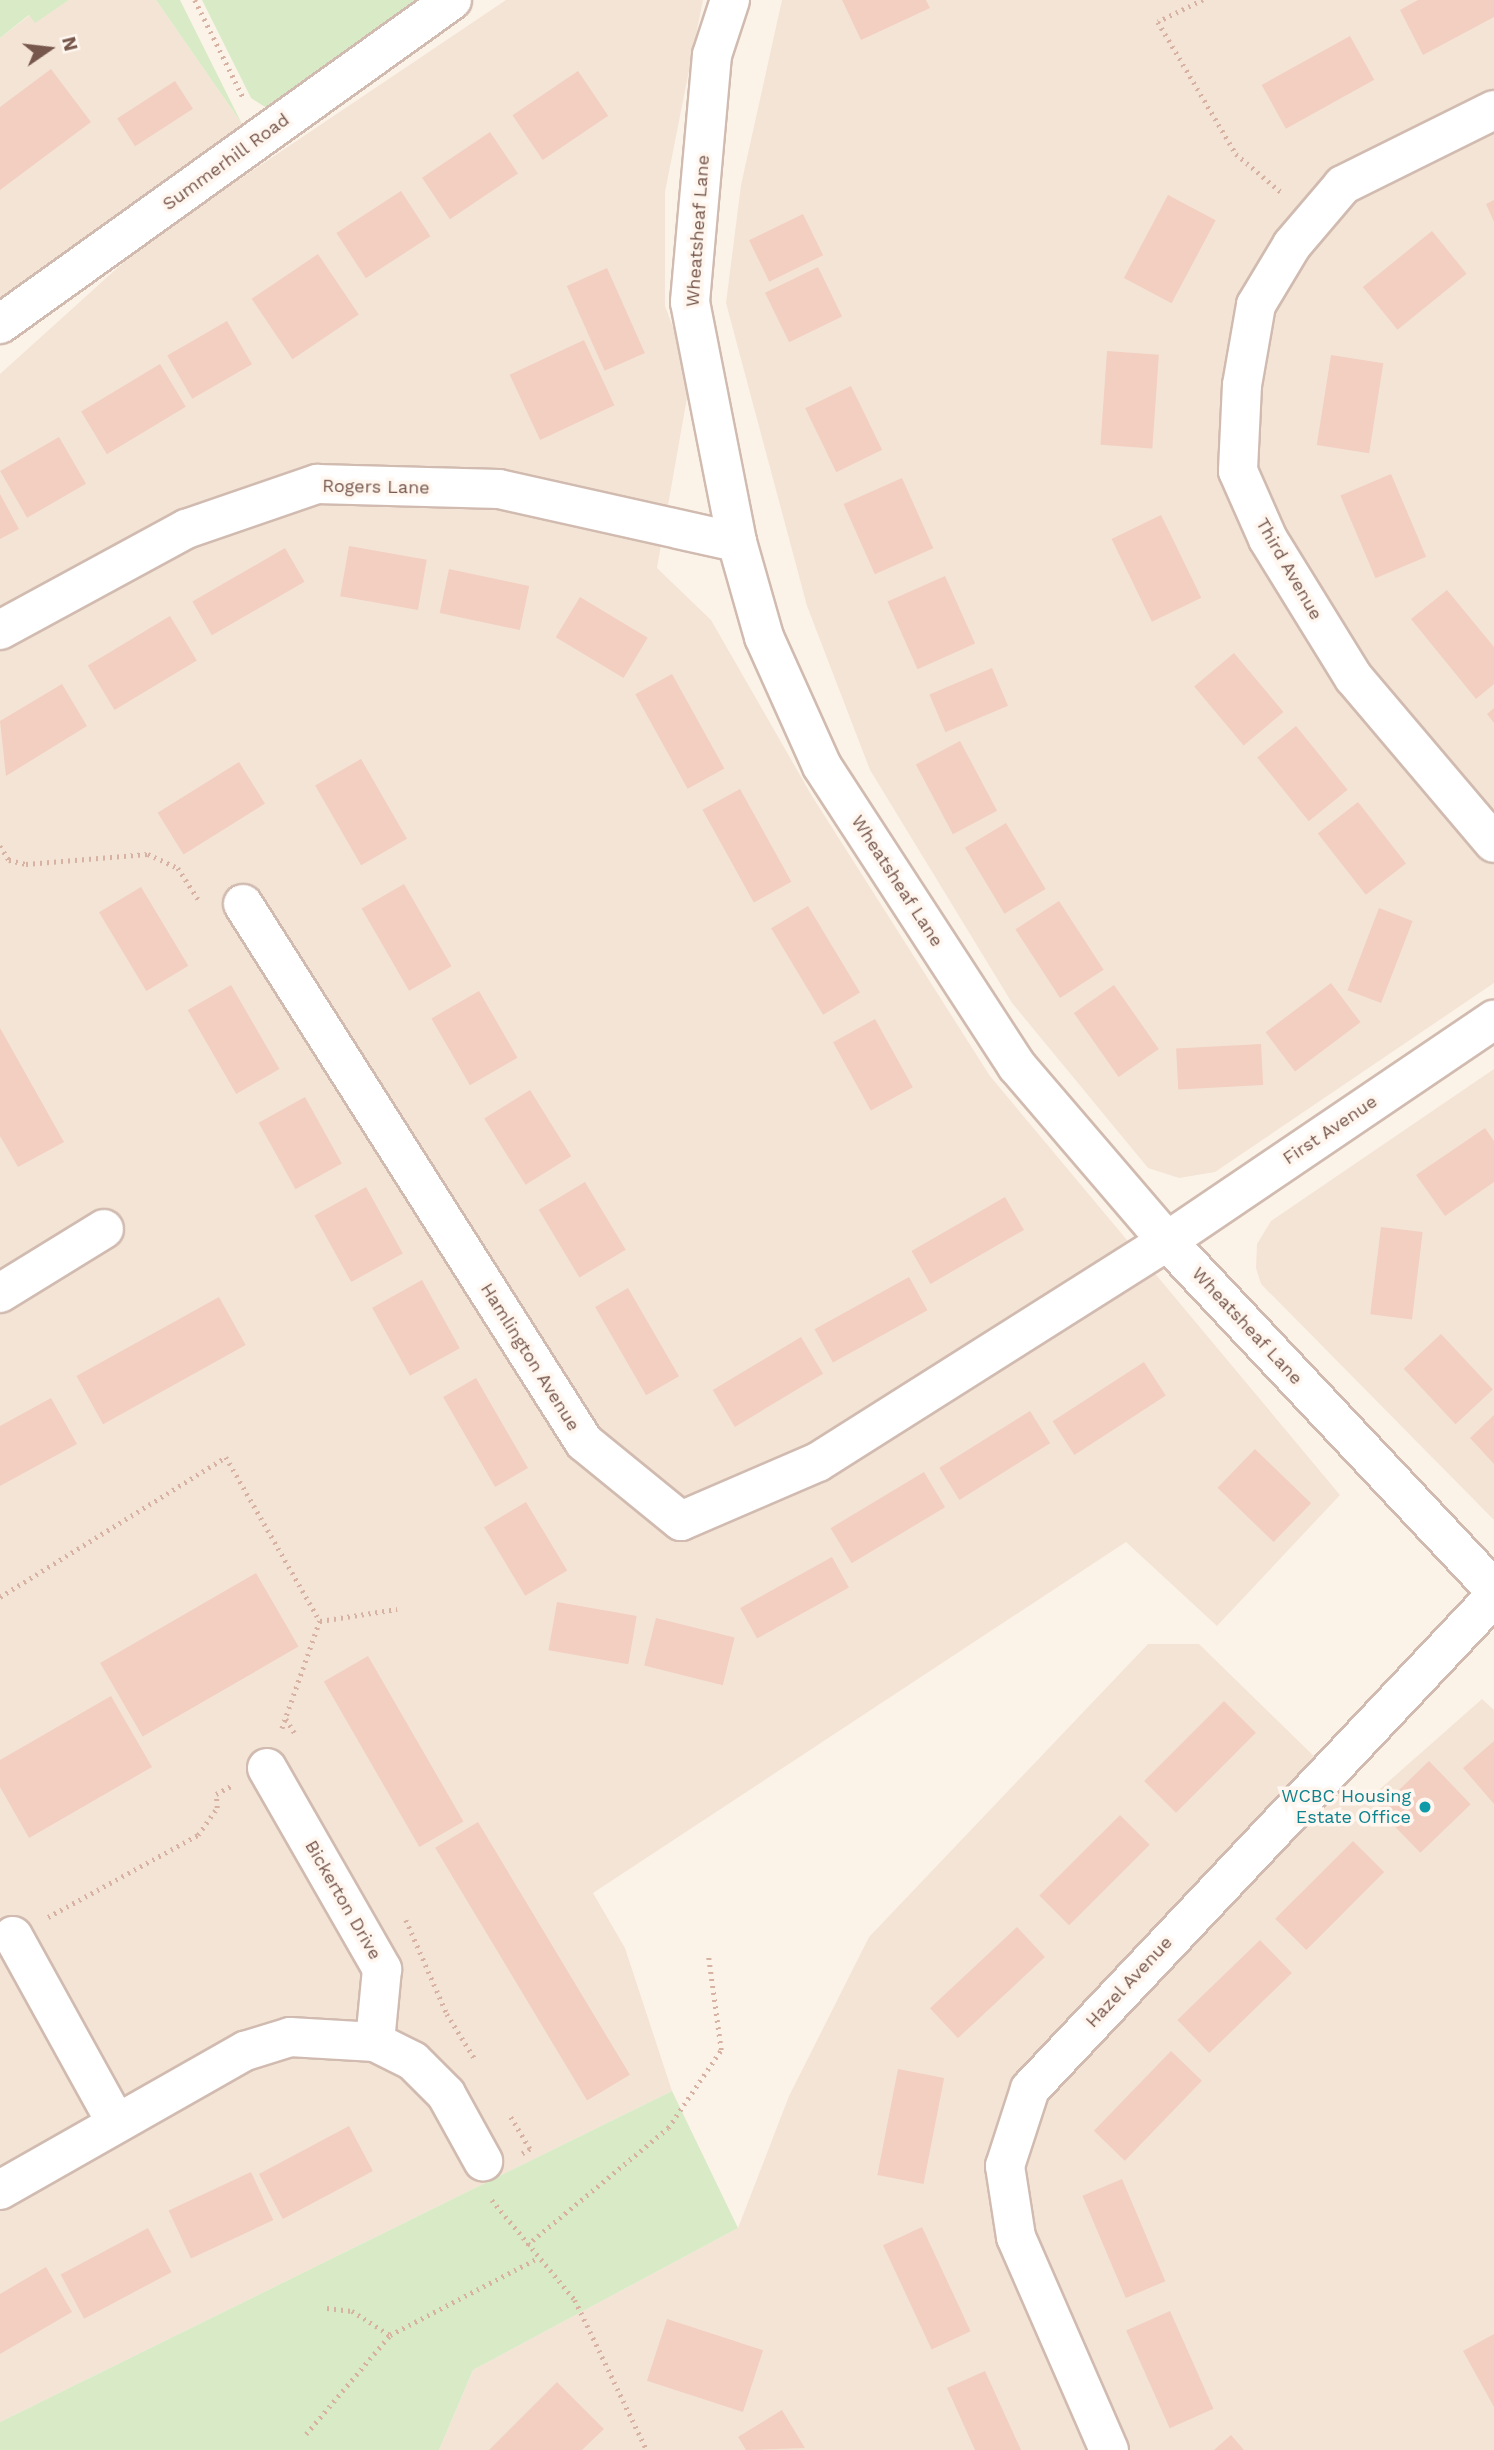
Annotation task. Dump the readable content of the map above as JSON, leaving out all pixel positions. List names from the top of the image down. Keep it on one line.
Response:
{"streets":{"street":["Summerhill Road","Wheatsheaf Lane","Rogers Lane","Third Avenue","First Avenue","Hamlington Avenue","Bickerton Drive","Hazel Avenue"]},"crossings":[["Wheatsheaf Lane","Rogers Lane"],["Wheatsheaf Lane","First Avenue"],["Wheatsheaf Lane","Hamlington Avenue"],["First Avenue","Hamlington Avenue"]],"places":["WCBC Housing Estate Office"],"north":"right"}
